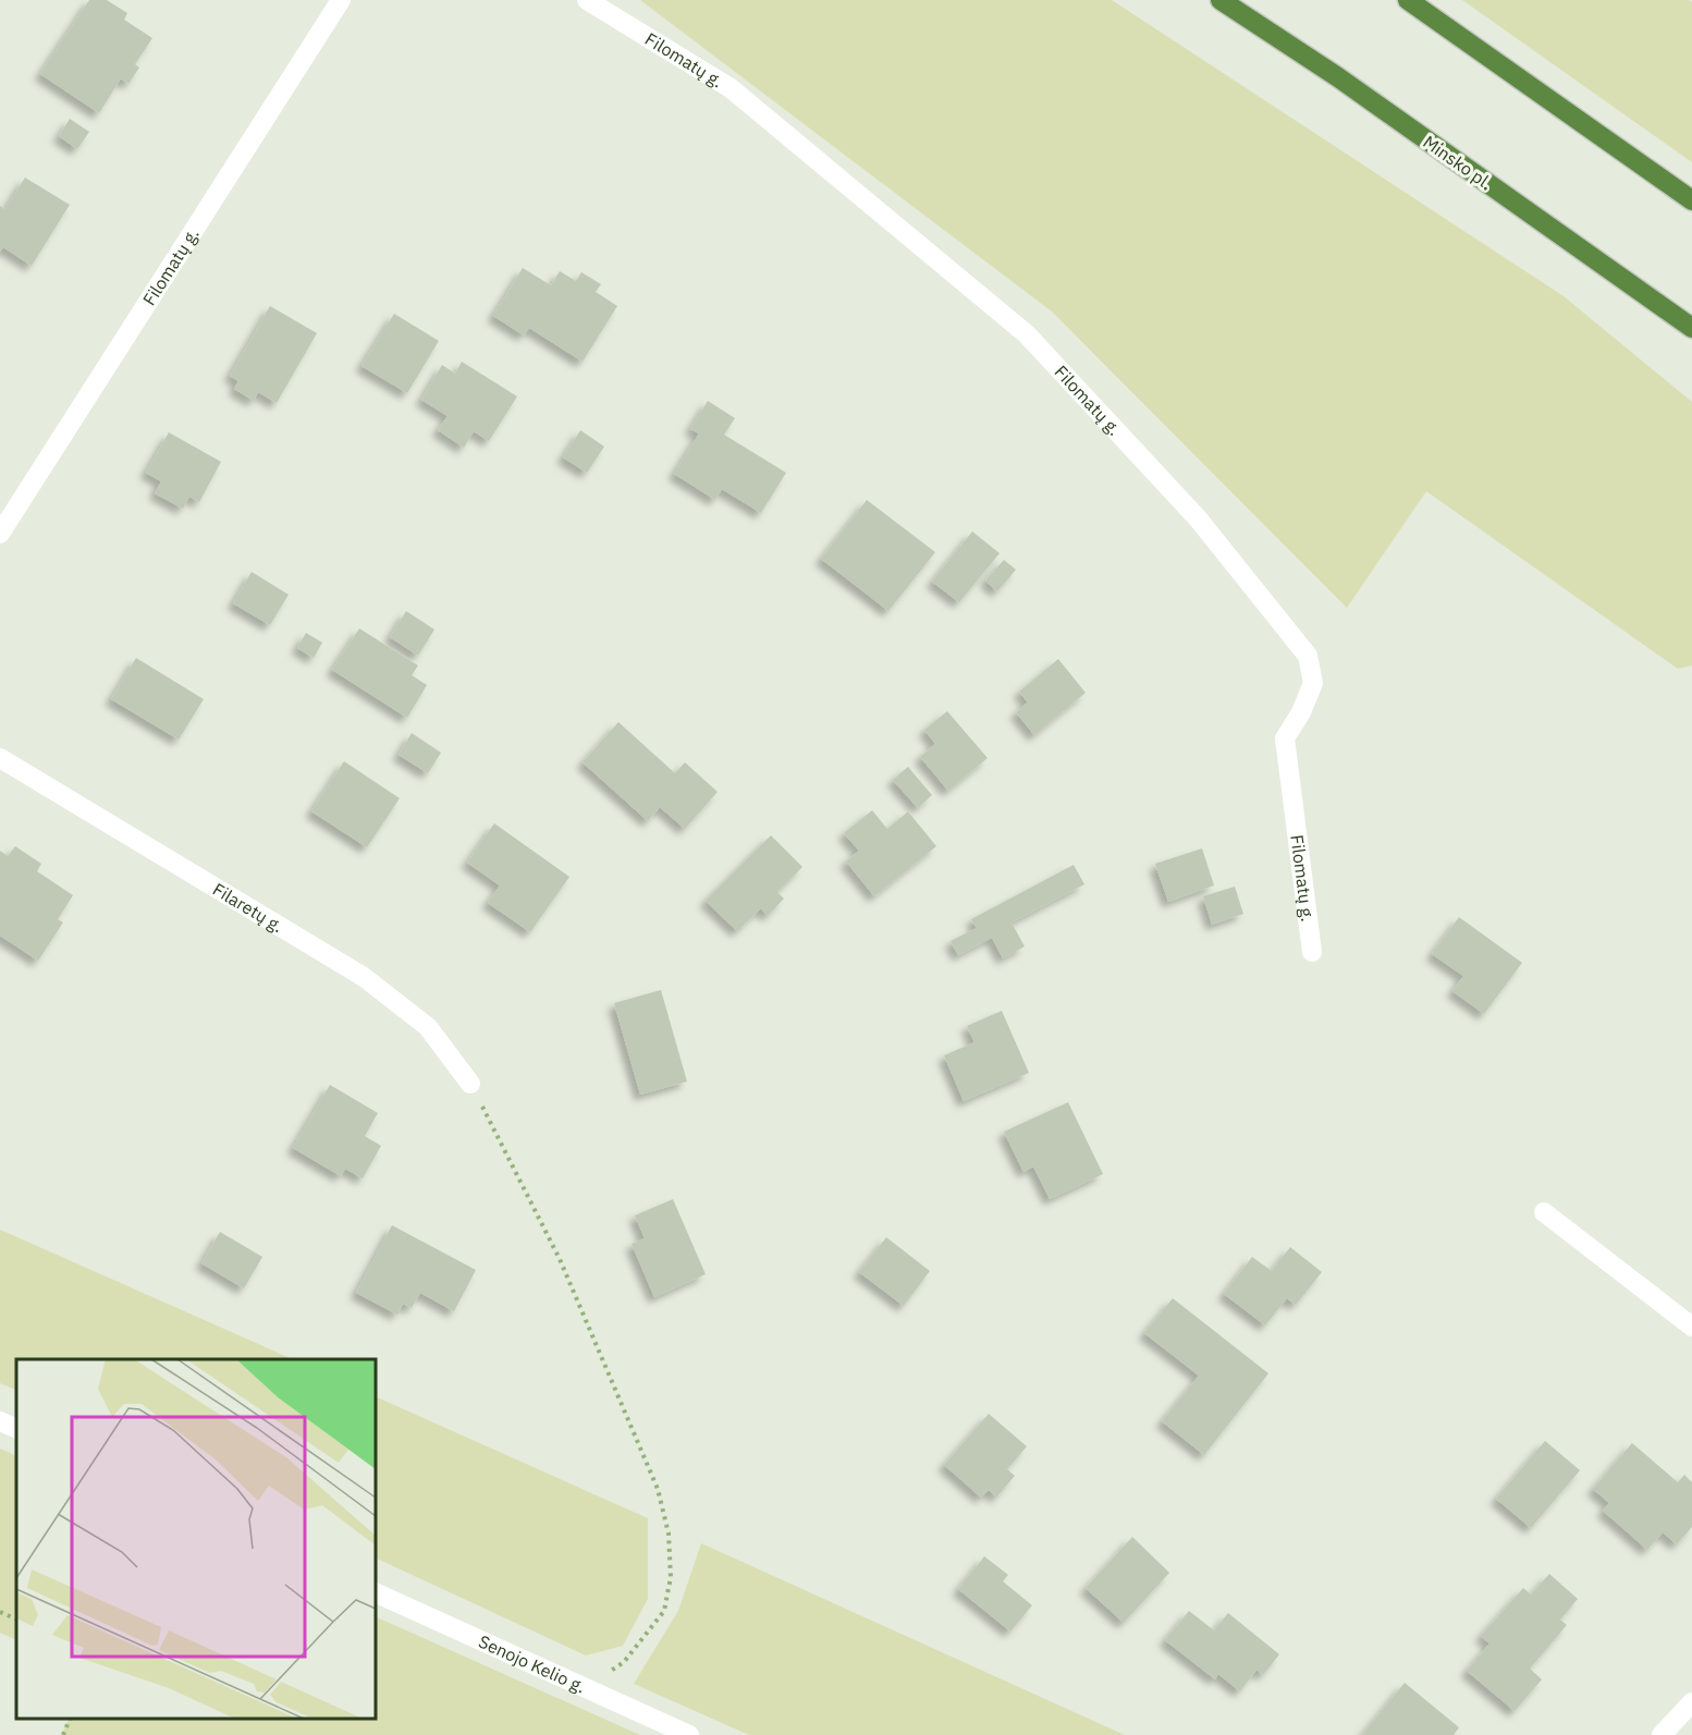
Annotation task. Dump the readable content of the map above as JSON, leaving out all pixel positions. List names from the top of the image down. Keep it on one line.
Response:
{"streets":{"highway":["Minsko pl."],"street":["Filomatų g.","Filaretų g.","Senojo Kelio g."]}}
